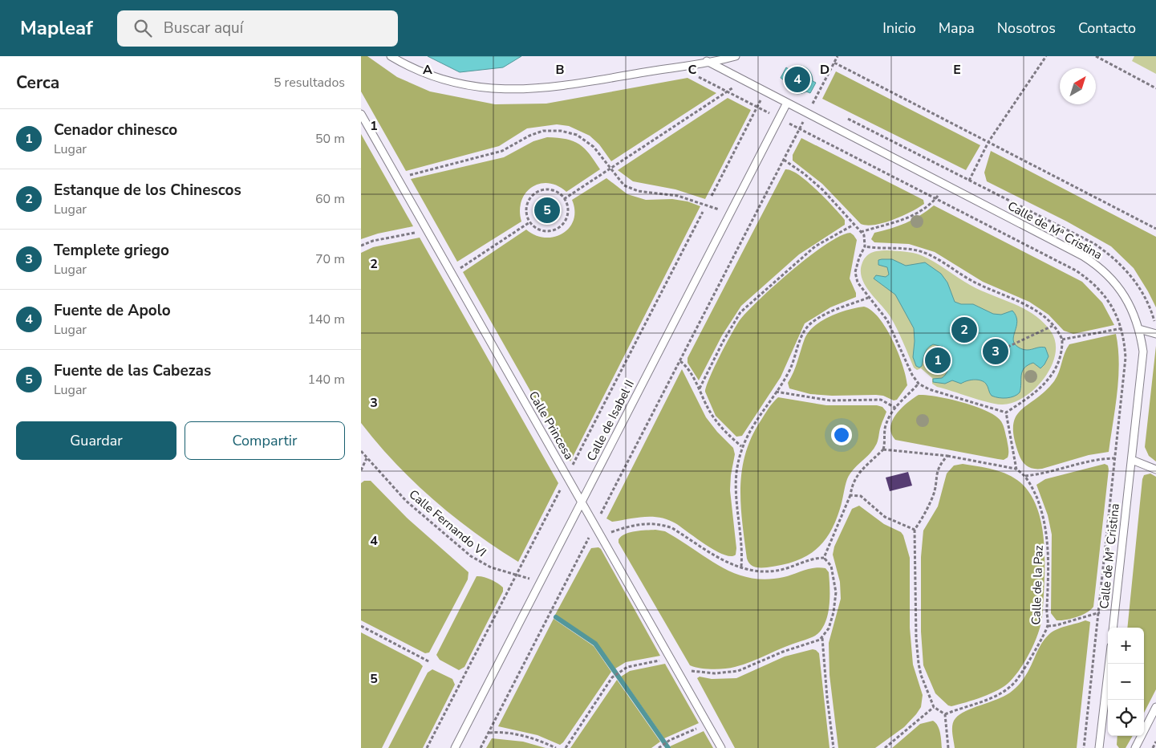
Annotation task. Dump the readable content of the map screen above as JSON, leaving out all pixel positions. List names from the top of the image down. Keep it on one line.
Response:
{"streets":{"lane":["Calle de Mª Cristina","Calle de Isabel II","Calle Princesa"],"path":["Calle Fernando VI","Calle de la Paz"]},"crossings":[["Calle de Mª Cristina","Calle de Isabel II"],["Calle de Isabel II","Calle Princesa"],["Calle de Isabel II","Calle Fernando VI"]],"north":"top right","page":{"header":"Mapleaf","search":"Buscar aquí","nav":["Inicio","Mapa","Nosotros","Contacto"],"heading":["Cerca","5 resultados"],"pins":["4","5","2","3","1"],"list":[{"mark":"1","name":"Cenador chinesco","note":"Lugar","value":"50 m"},{"mark":"2","name":"Estanque de los Chinescos","note":"Lugar","value":"60 m"},{"mark":"3","name":"Templete griego","note":"Lugar","value":"70 m"},{"mark":"4","name":"Fuente de Apolo","note":"Lugar","value":"140 m"},{"mark":"5","name":"Fuente de las Cabezas","note":"Lugar","value":"140 m"}],"buttons":["Guardar","Compartir"],"map_buttons":["+","−"]},"grid":{"columns":["A","B","C","D","E"],"rows":["1","2","3","4","5"]}}
